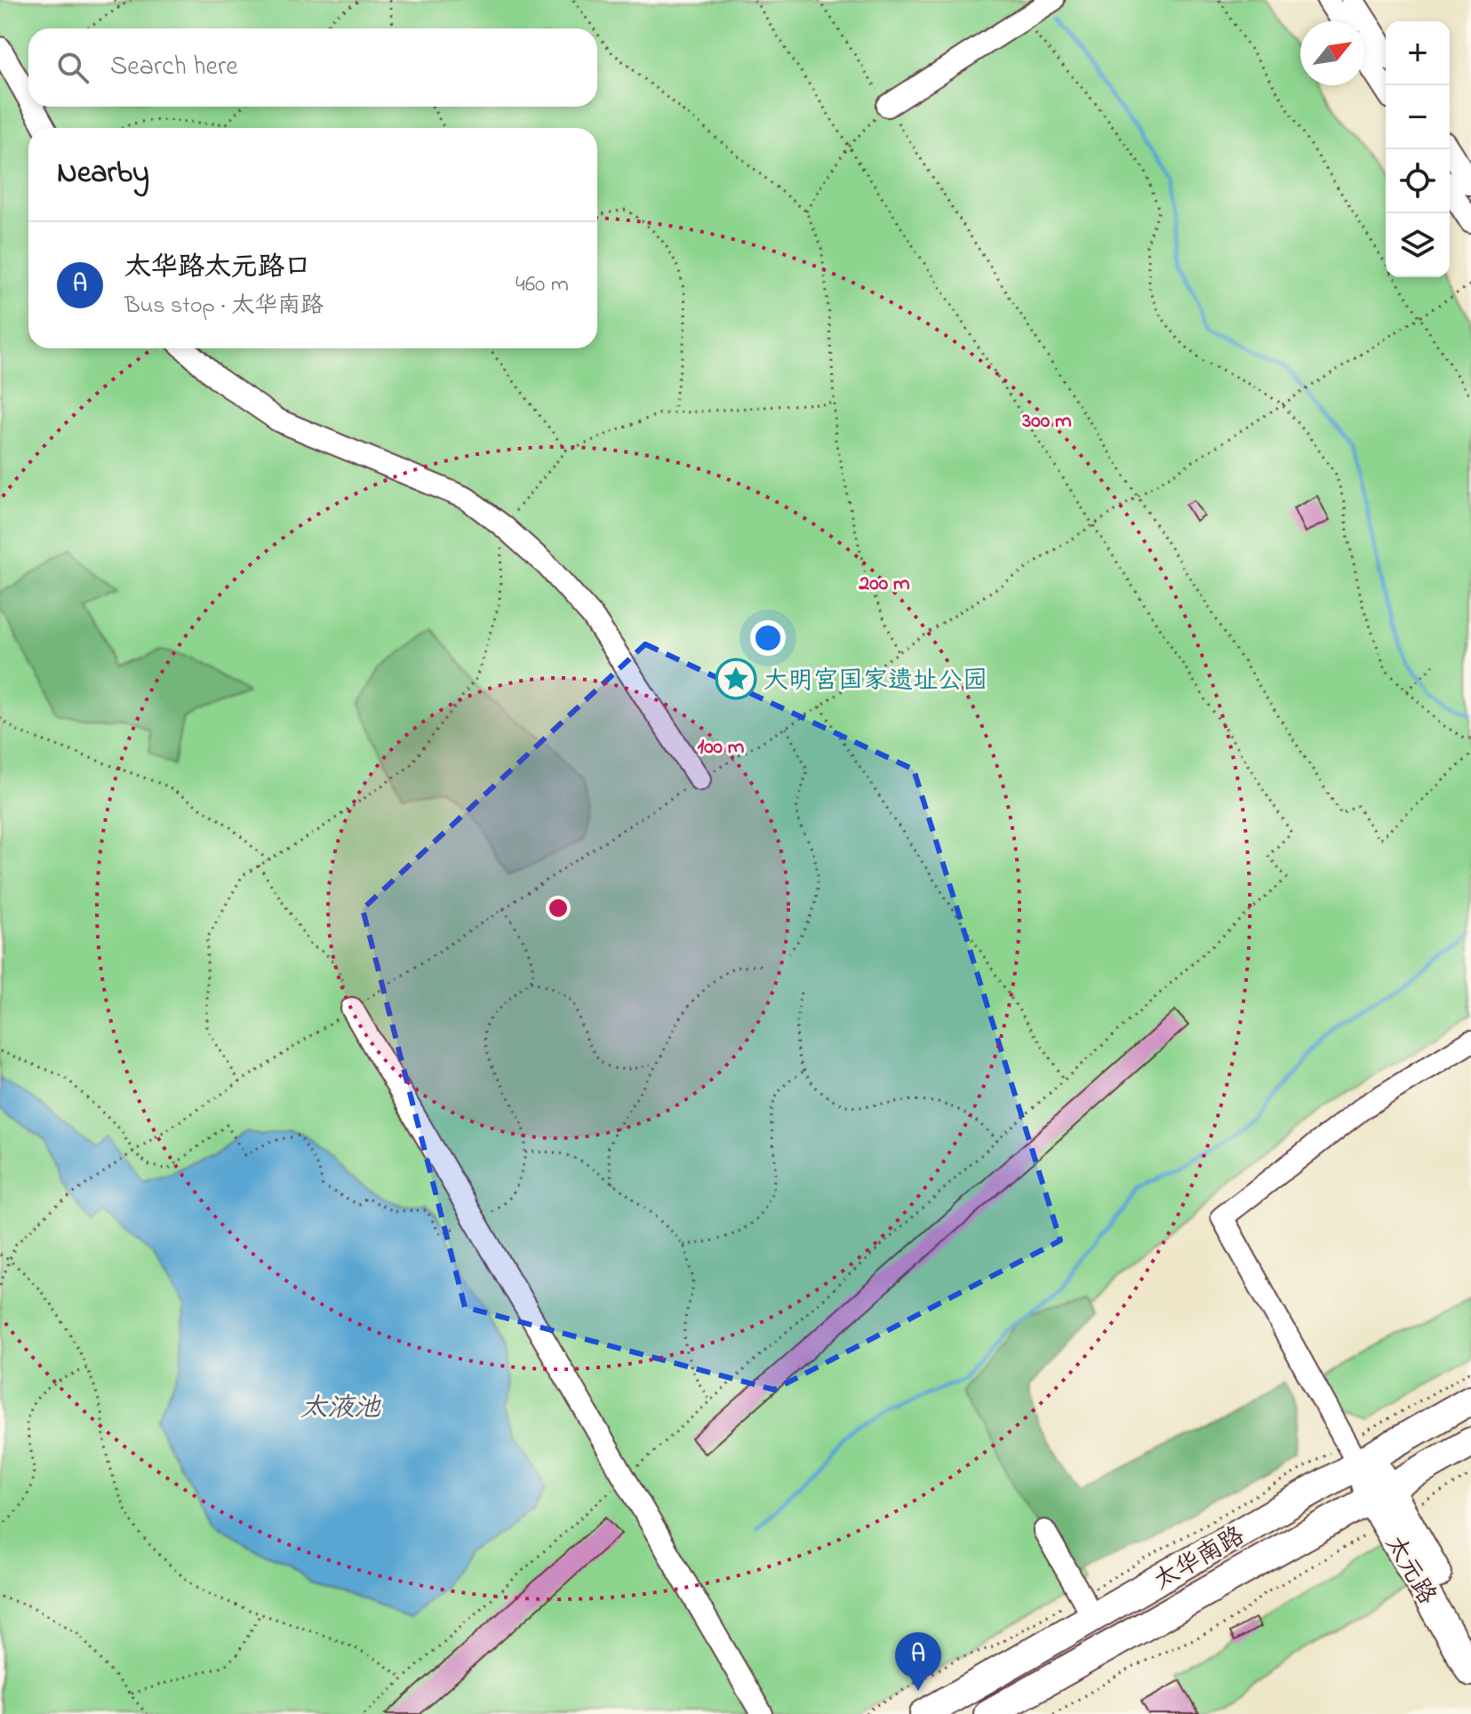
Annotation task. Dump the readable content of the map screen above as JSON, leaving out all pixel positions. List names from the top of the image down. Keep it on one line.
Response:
{"streets":{"main road":["太华南路","太元路"]},"crossings":[["太华南路","太元路"]],"water":["太液池"],"places":{"place":["大明宫国家遗址公园"]},"north":"top right","page":{"map_buttons":["+","−"],"search":"Search here","heading":"Nearby","list":[{"mark":"A","name":"太华路太元路口","note":"Bus stop · 太华南路","value":"460 m"}],"pins":"A"},"rings":["300 m","200 m","100 m"]}
